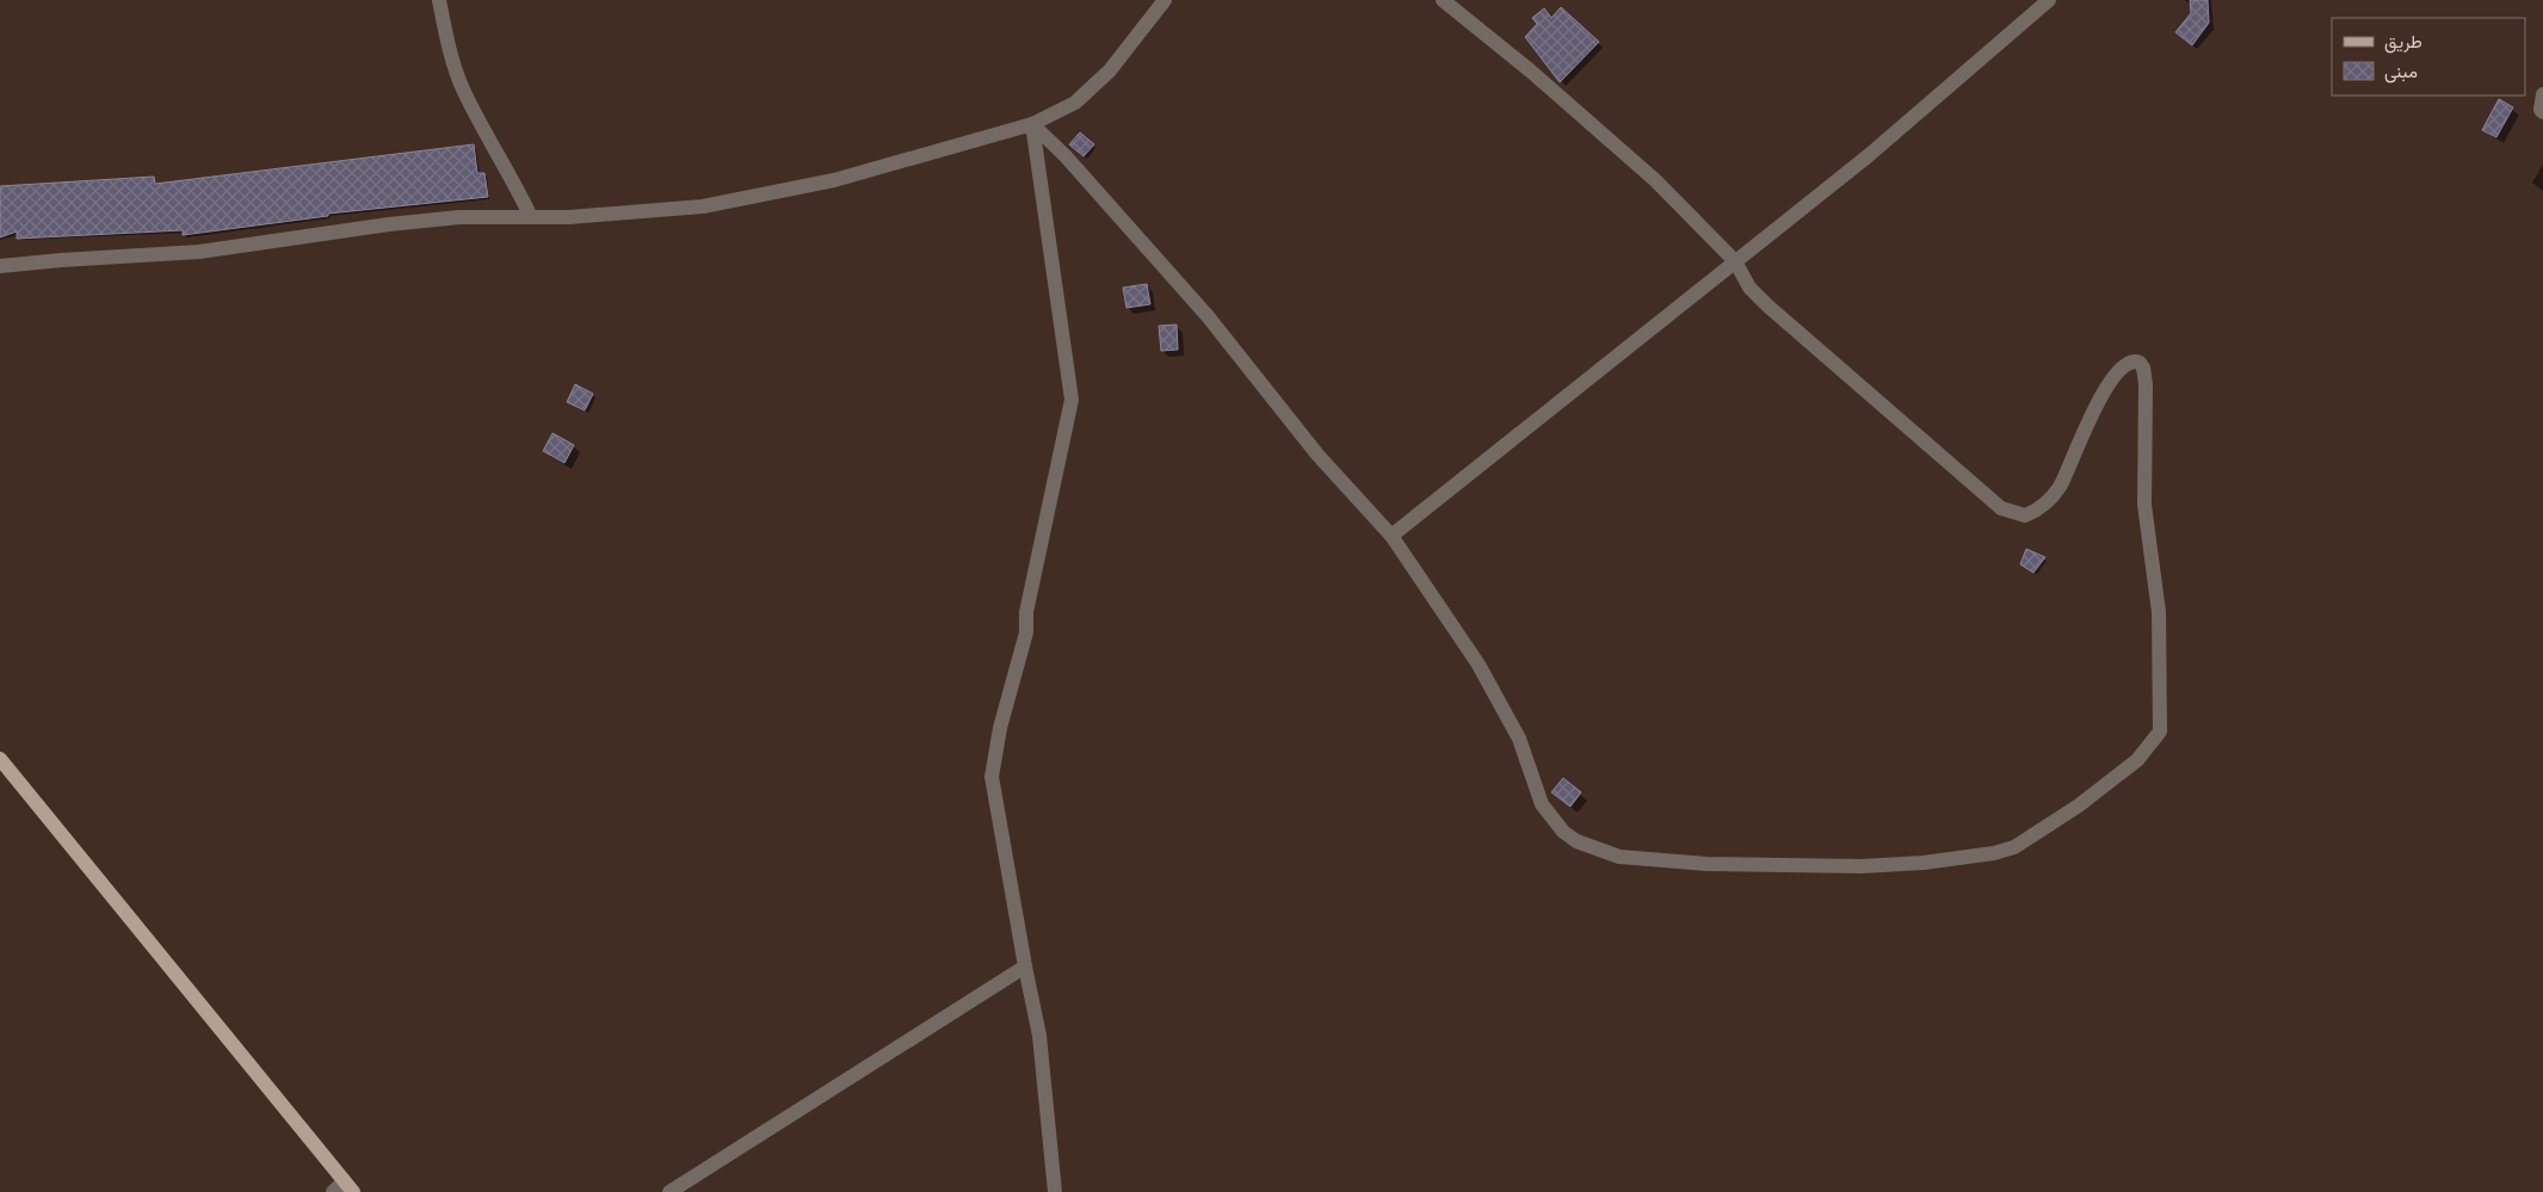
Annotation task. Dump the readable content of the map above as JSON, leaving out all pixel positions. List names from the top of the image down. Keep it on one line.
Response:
{"legend":["طريق","مبنى"]}
